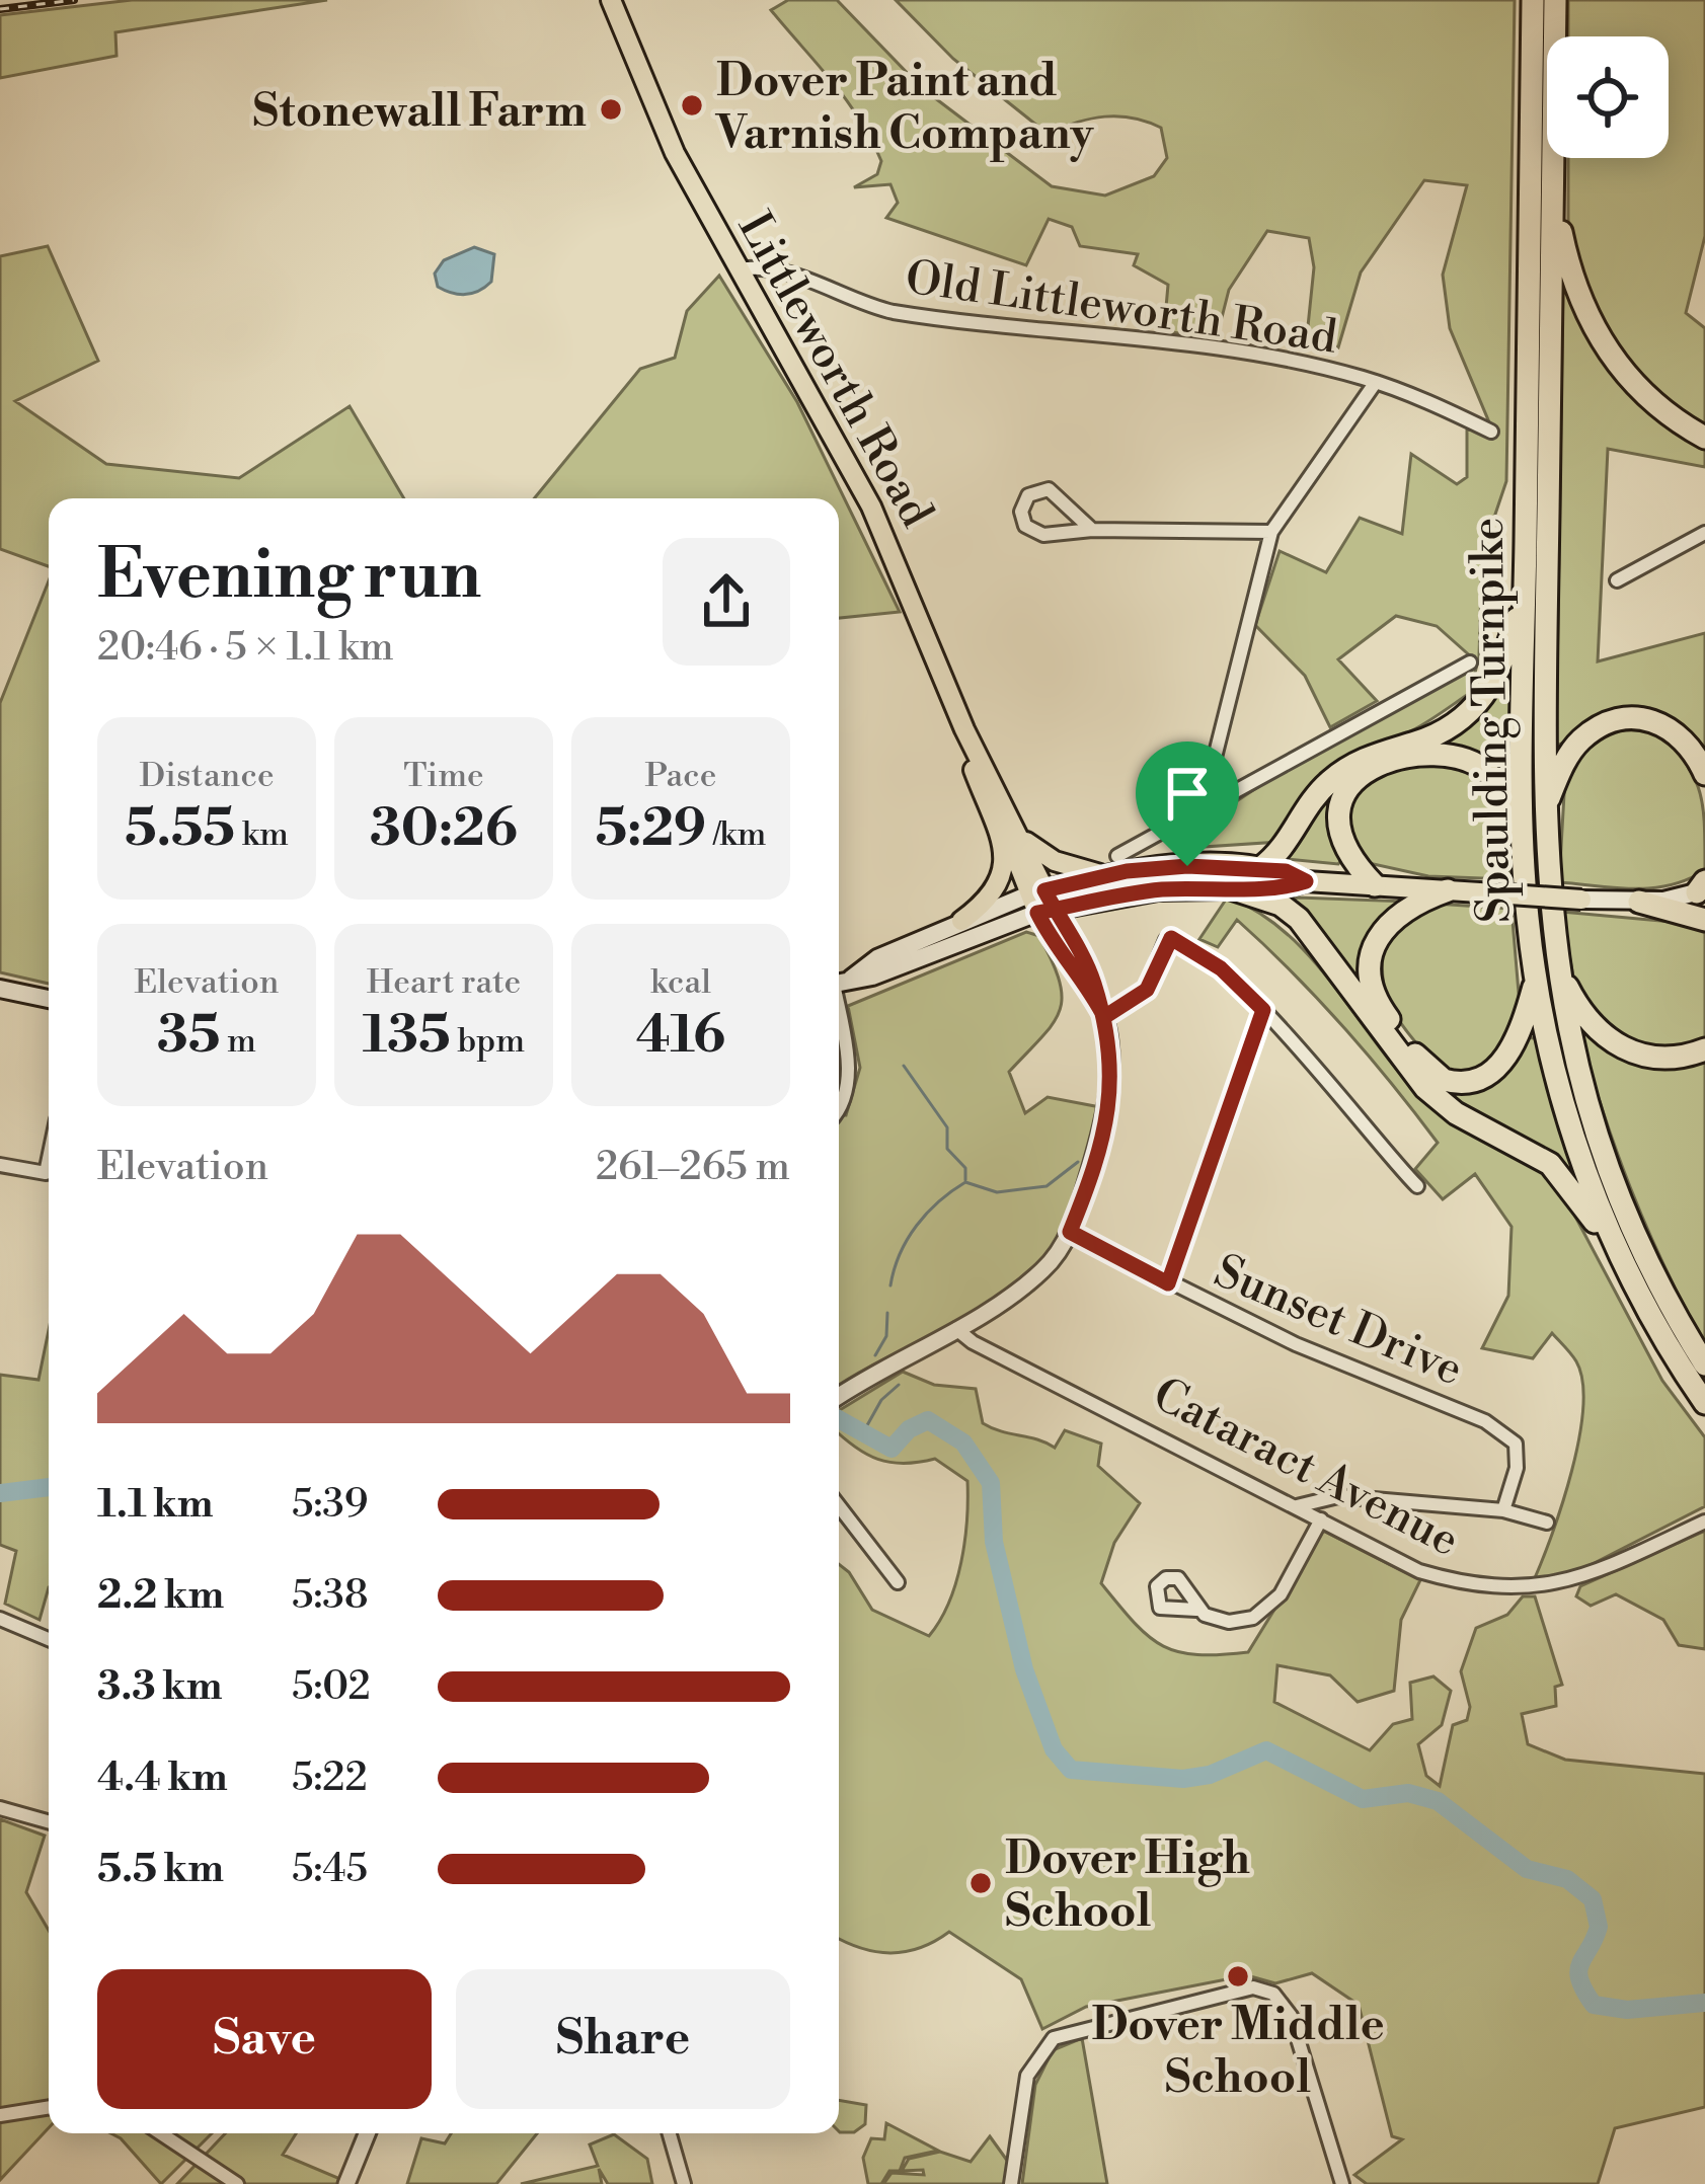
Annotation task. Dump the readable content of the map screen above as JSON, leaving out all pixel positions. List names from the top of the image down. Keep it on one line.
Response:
{"streets":{"highway":["Spaulding Turnpike"],"main road":["Littleworth Road"],"street":["Old Littleworth Road","Sunset Drive","Cataract Avenue"]},"crossings":[["Old Littleworth Road","Littleworth Road"]],"places":["Dover Paint and Varnish Company","Stonewall Farm","Dover High School","Dover Middle School"],"page":{"heading":["Evening run","20:46 · 5 × 1.1 km"],"stats":[["Distance","5.55 km"],["Time","30:26"],["Pace","5:29 /km"],["Elevation","35 m"],["Heart rate","135 bpm"],["kcal","416"]],"chart":["Elevation","261–265 m"],"list":[{"name":"1.1 km","note":"5:39"},{"name":"2.2 km","note":"5:38"},{"name":"3.3 km","note":"5:02"},{"name":"4.4 km","note":"5:22"},{"name":"5.5 km","note":"5:45"}],"buttons":["Save","Share"]}}
